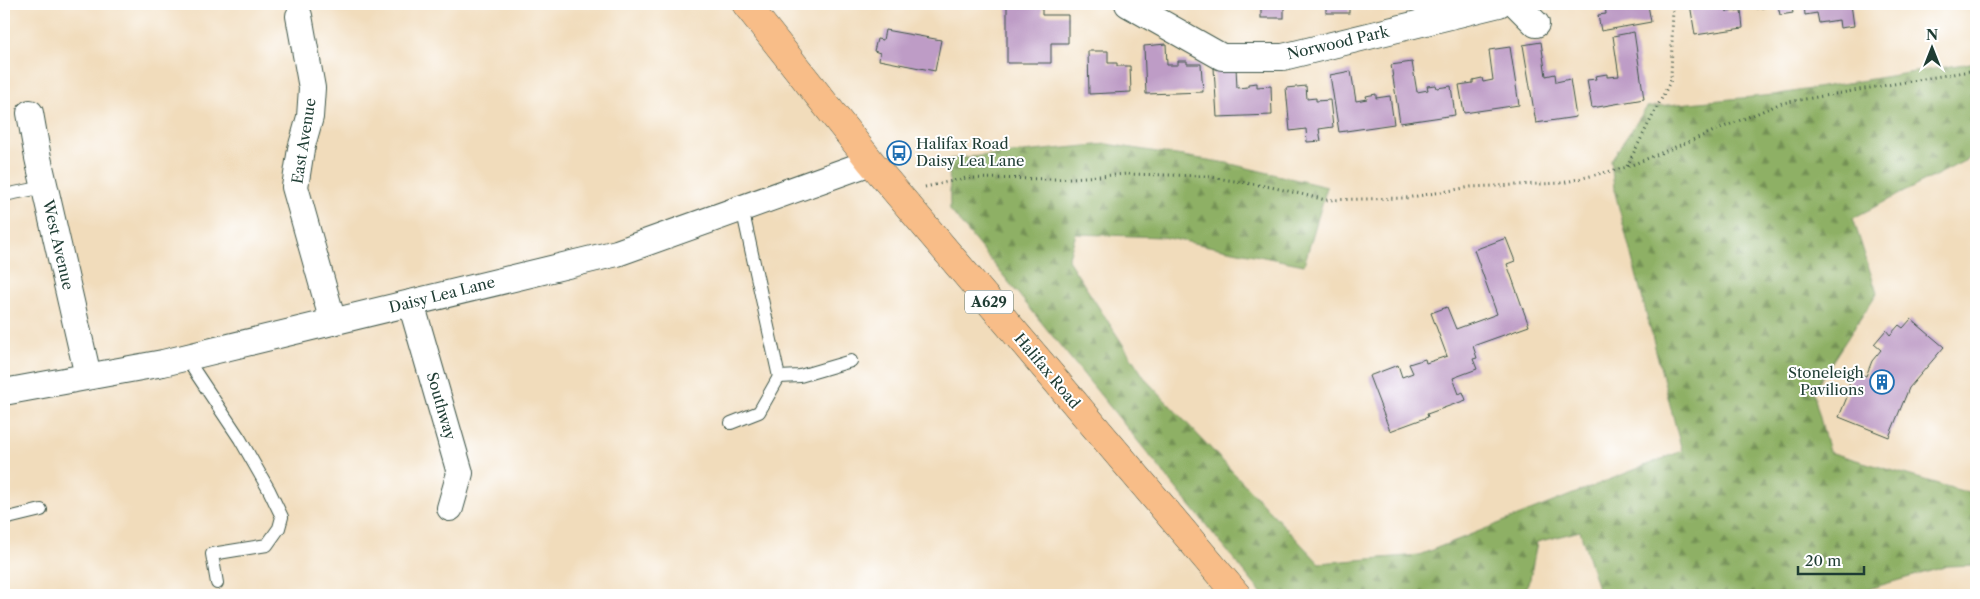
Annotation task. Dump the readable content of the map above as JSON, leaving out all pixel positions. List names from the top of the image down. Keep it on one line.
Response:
{"streets":{"highway":["A629","Halifax Road"],"street":["Norwood Park","East Avenue","West Avenue","Daisy Lea Lane","Southway"]},"crossings":[["East Avenue","Daisy Lea Lane"],["West Avenue","Daisy Lea Lane"],["Daisy Lea Lane","Halifax Road"],["Daisy Lea Lane","Southway"]],"places":{"bus stop":["Halifax Road Daisy Lea Lane"],"building":["Stoneleigh Pavilions"]},"scale_bar":"20 m","north":"top"}
